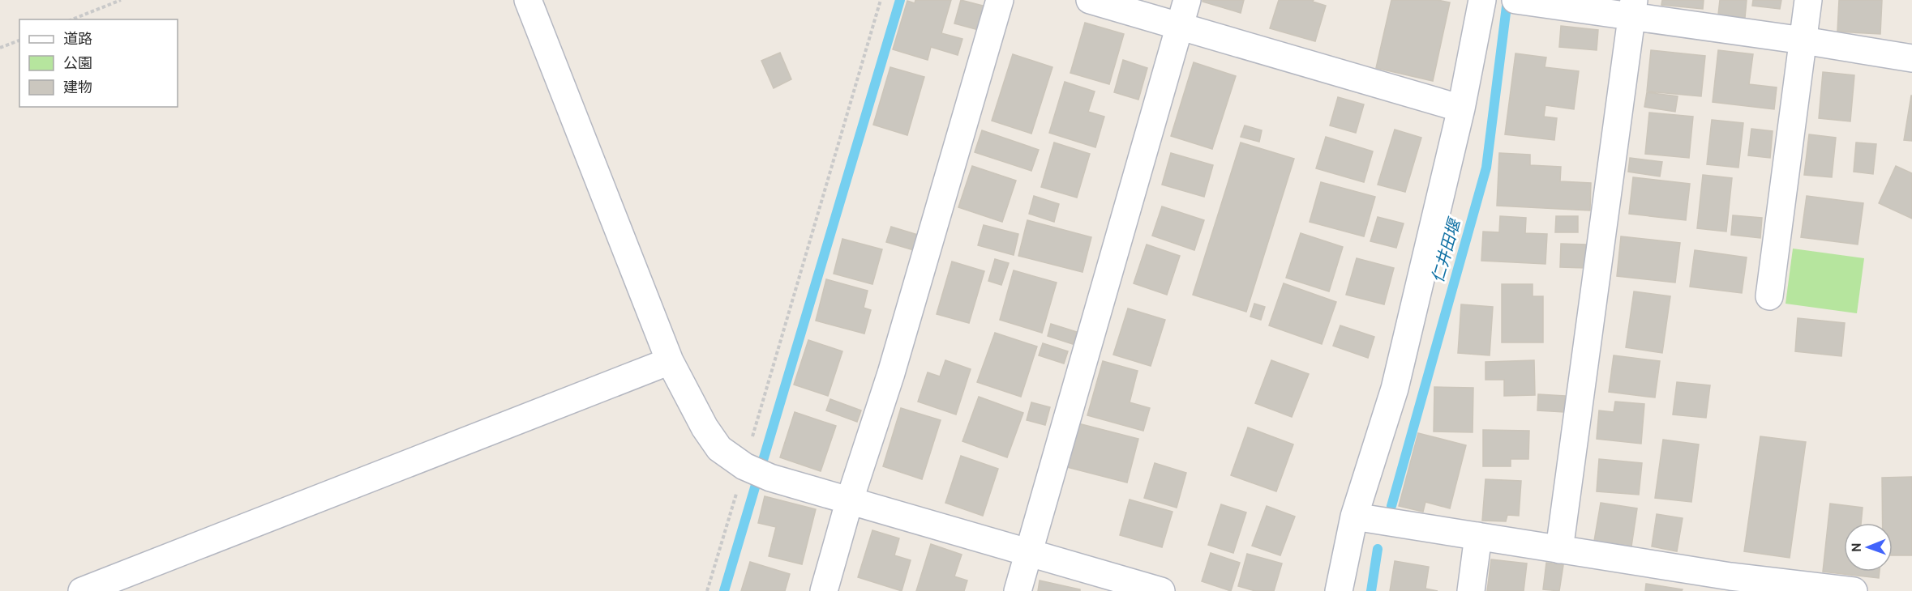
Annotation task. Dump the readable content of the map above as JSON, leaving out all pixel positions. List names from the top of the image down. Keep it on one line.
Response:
{"water":["仁井田堰"],"legend":["道路","公園","建物"],"north":"left"}
